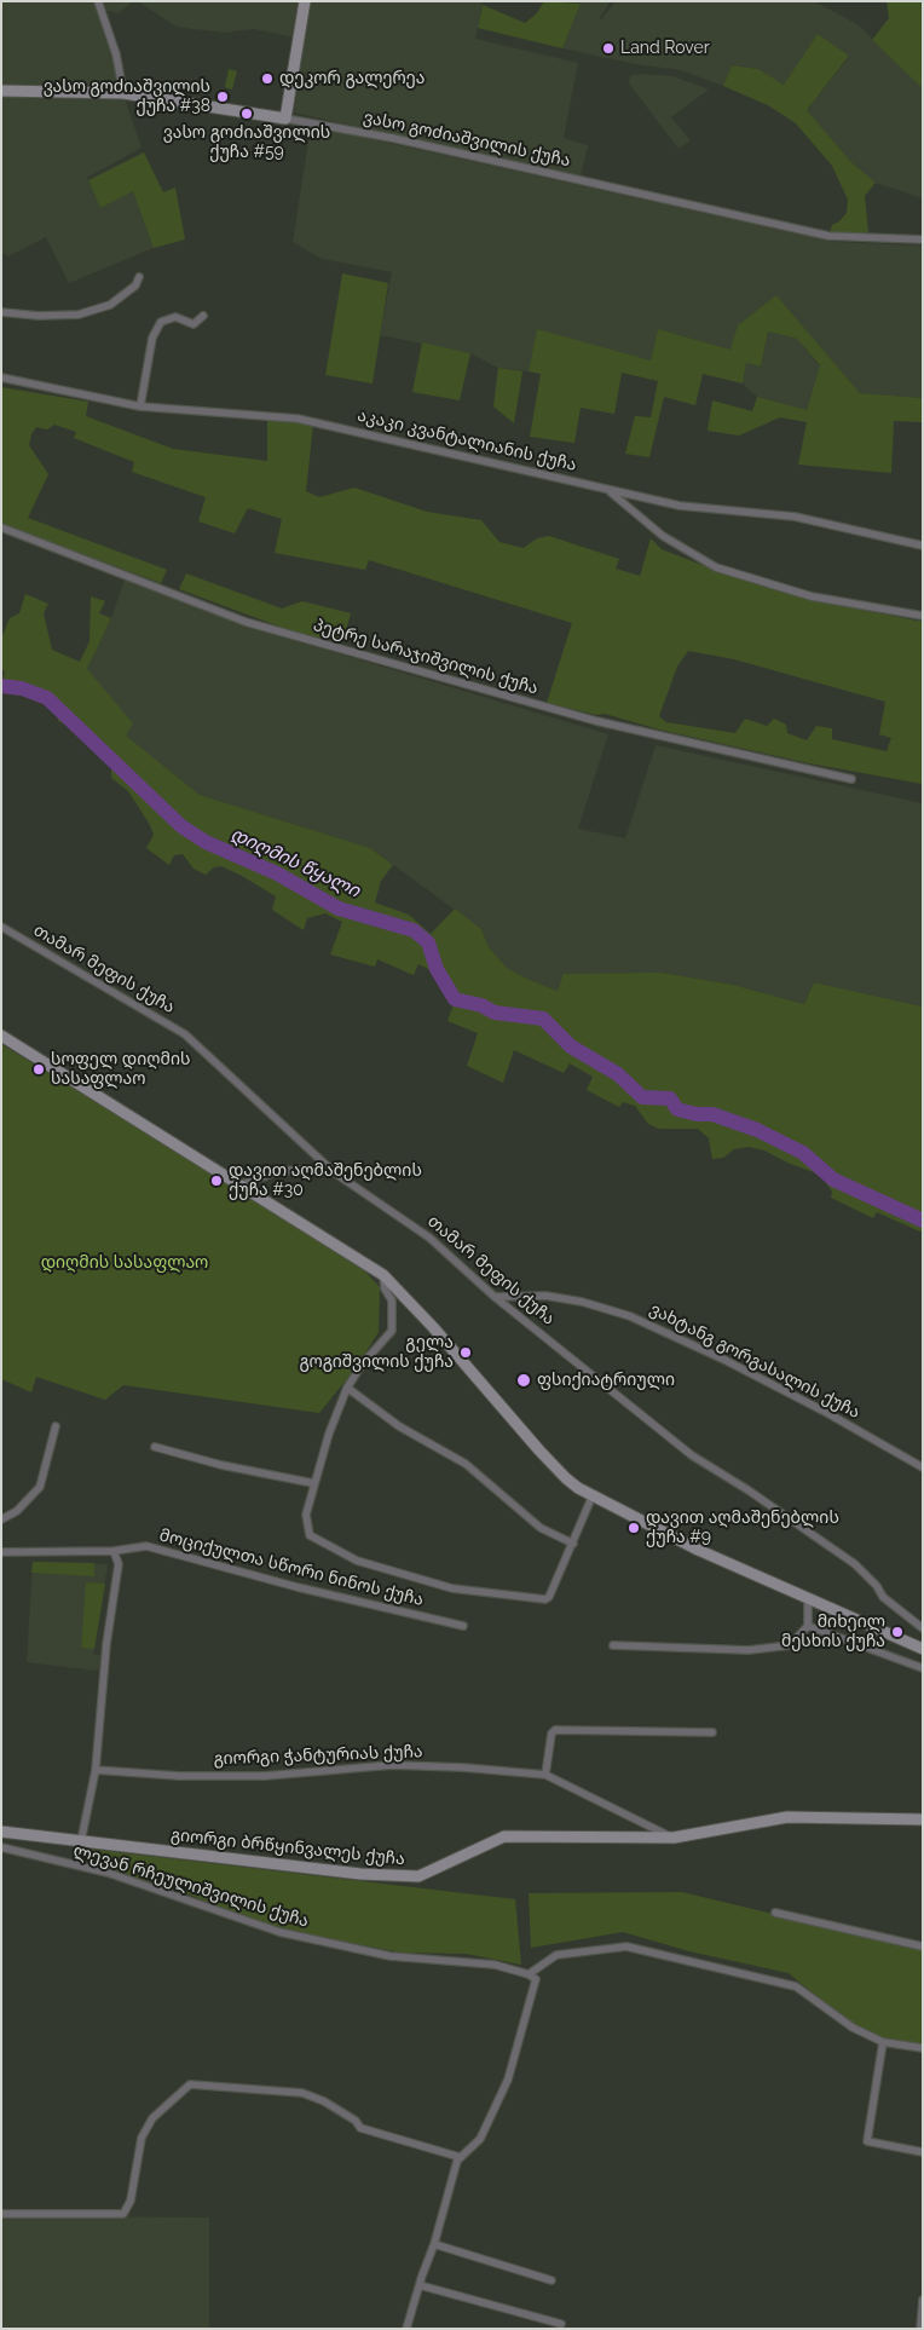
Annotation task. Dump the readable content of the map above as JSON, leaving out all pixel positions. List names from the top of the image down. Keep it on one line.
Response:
{"streets":{"street":["ვასო გოძიაშვილის ქუჩა","აკაკი კვანტალიანის ქუჩა","პეტრე სარაჯიშვილის ქუჩა","თამარ მეფის ქუჩა","ვახტანგ გორგასალის ქუჩა","მოციქულთა სწორი ნინოს ქუჩა","გიორგი ჭანტურიას ქუჩა","გიორგი ბრწყინვალეს ქუჩა","ლევან რჩეულიშვილის ქუჩა"]},"crossings":[["თამარ მეფის ქუჩა","ვახტანგ გორგასალის ქუჩა"],["გიორგი ჭანტურიას ქუჩა","გიორგი ბრწყინვალეს ქუჩა"]],"water":["დიღმის წყალი"],"parks":["დიღმის სასაფლაო"],"places":["Land Rover","დეკორ გალერეა","ვასო გოძიაშვილის ქუჩა #38","ვასო გოძიაშვილის ქუჩა #59","სოფელ დიღმის სასაფლაო","დავით აღმაშენებლის ქუჩა #30","გელა გოგიშვილის ქუჩა","ფსიქიატრიული","დავით აღმაშენებლის ქუჩა #9","მიხეილ მესხის ქუჩა"]}
